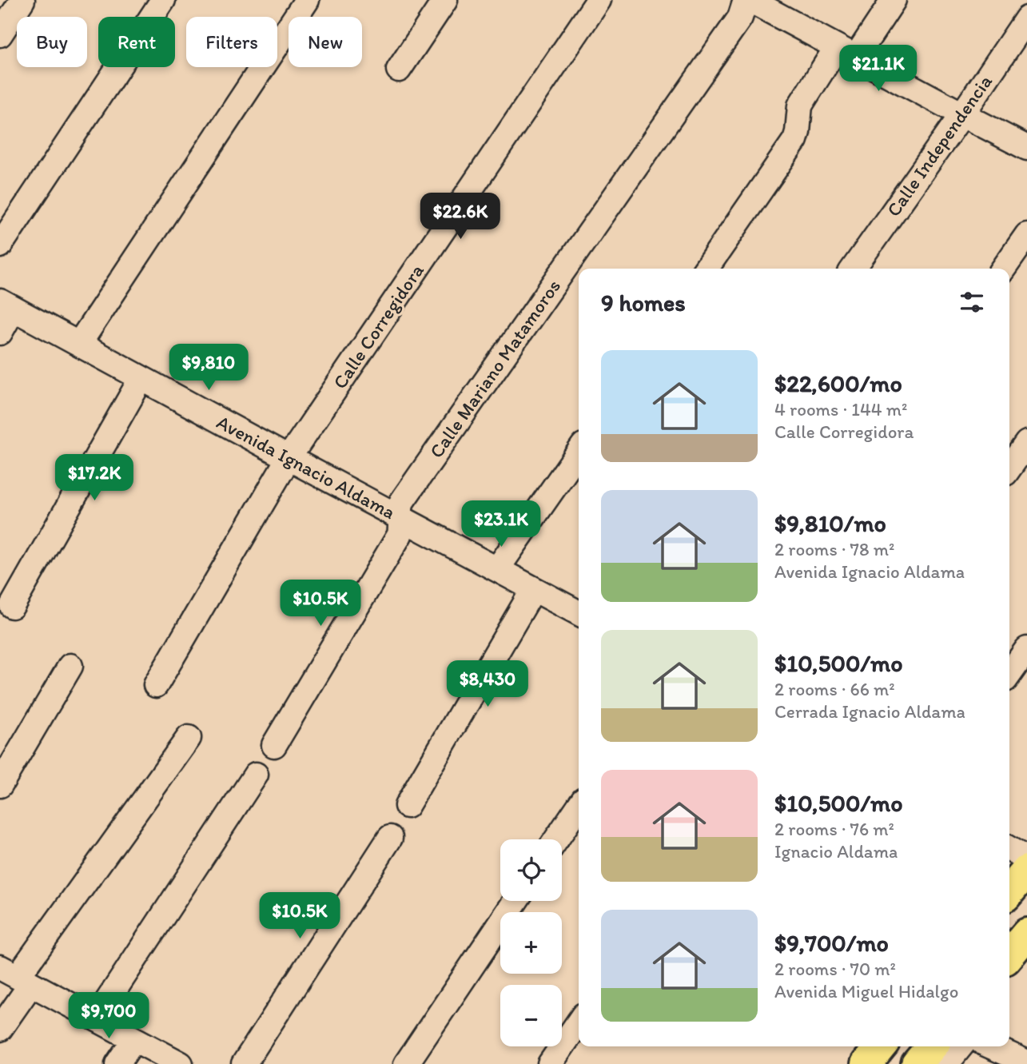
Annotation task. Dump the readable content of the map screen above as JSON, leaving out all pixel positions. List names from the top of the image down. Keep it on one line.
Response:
{"streets":{"street":["Calle Independencia","Calle Corregidora","Calle Mariano Matamoros","Avenida Ignacio Aldama"]},"crossings":[["Calle Corregidora","Avenida Ignacio Aldama"],["Calle Mariano Matamoros","Avenida Ignacio Aldama"]],"page":{"chip":["Buy","Rent","Filters","New"],"price":["$21.1K","$22.6K","$9,810","$17.2K","$23.1K","$10.5K","$8,430","$10.5K","$9,700"],"heading":"9 homes","list":[{"name":"$22,600/mo","note":"4 rooms · 144 m² · Calle Corregidora"},{"name":"$9,810/mo","note":"2 rooms · 78 m² · Avenida Ignacio Aldama"},{"name":"$10,500/mo","note":"2 rooms · 66 m² · Cerrada Ignacio Aldama"},{"name":"$10,500/mo","note":"2 rooms · 76 m² · Ignacio Aldama"},{"name":"$9,700/mo","note":"2 rooms · 70 m² · Avenida Miguel Hidalgo"}],"map_buttons":["+","−"]}}
